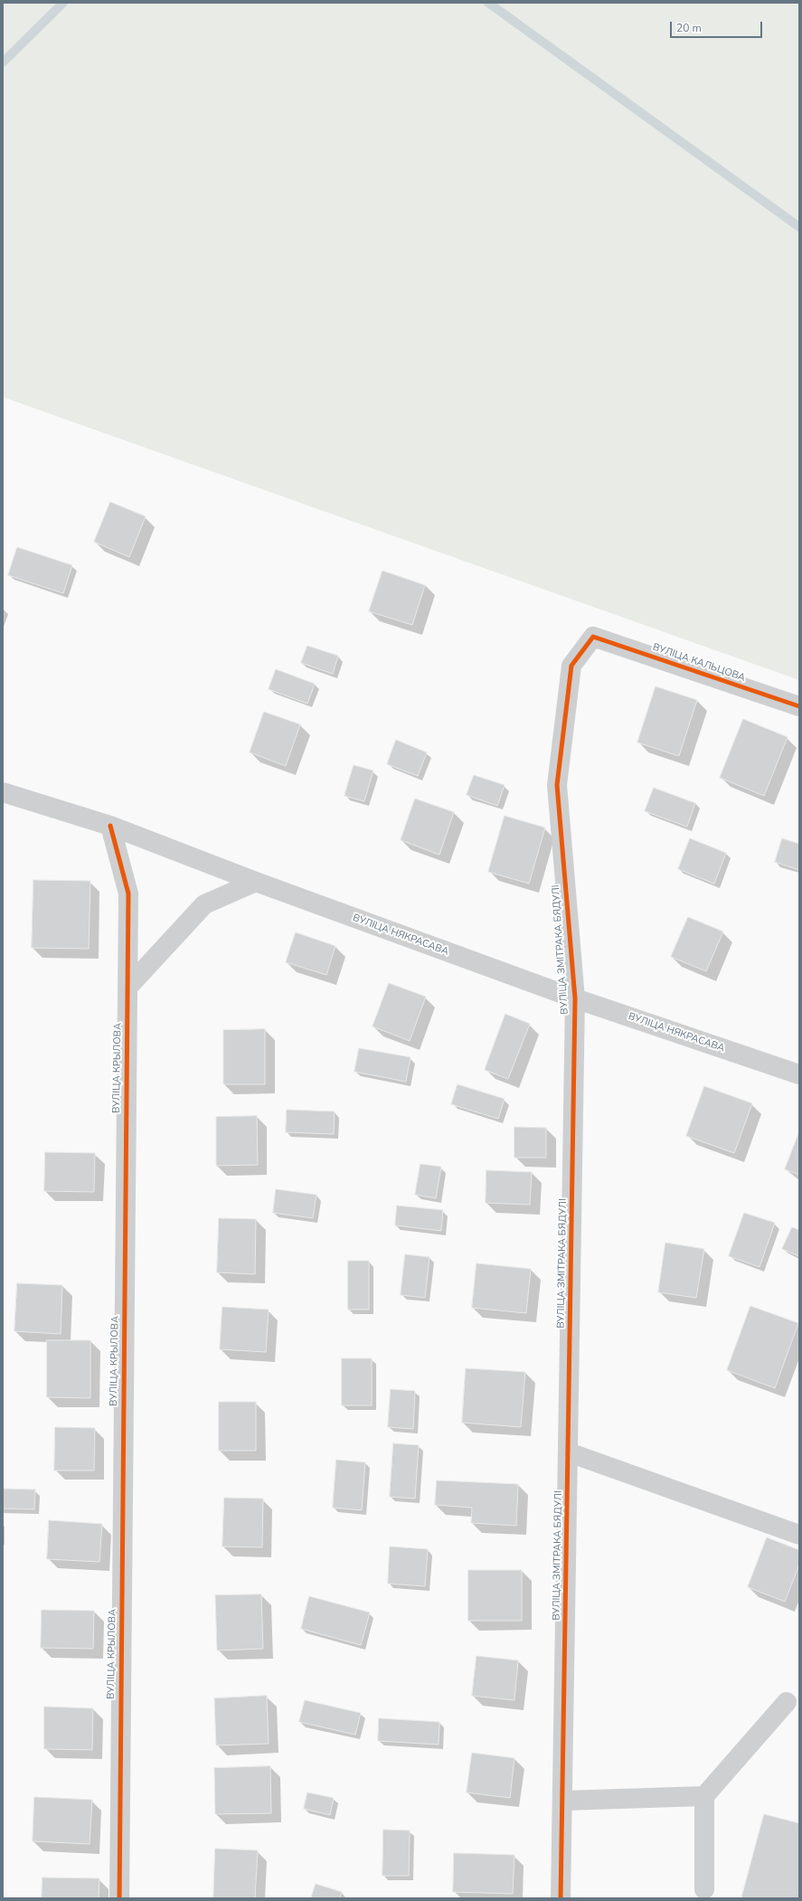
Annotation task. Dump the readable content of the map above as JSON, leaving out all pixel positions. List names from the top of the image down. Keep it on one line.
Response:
{"streets":{"street":["ВУЛІЦА КАЛЬЦОВА","ВУЛІЦА НЯКРАСАВА","ВУЛІЦА ЗМІТРАКА БЯДУЛІ","ВУЛІЦА КРЫЛОВА"]},"crossings":[["ВУЛІЦА КАЛЬЦОВА","ВУЛІЦА ЗМІТРАКА БЯДУЛІ"],["ВУЛІЦА НЯКРАСАВА","ВУЛІЦА ЗМІТРАКА БЯДУЛІ"],["ВУЛІЦА НЯКРАСАВА","ВУЛІЦА КРЫЛОВА"]],"scale_bar":"20 m"}
